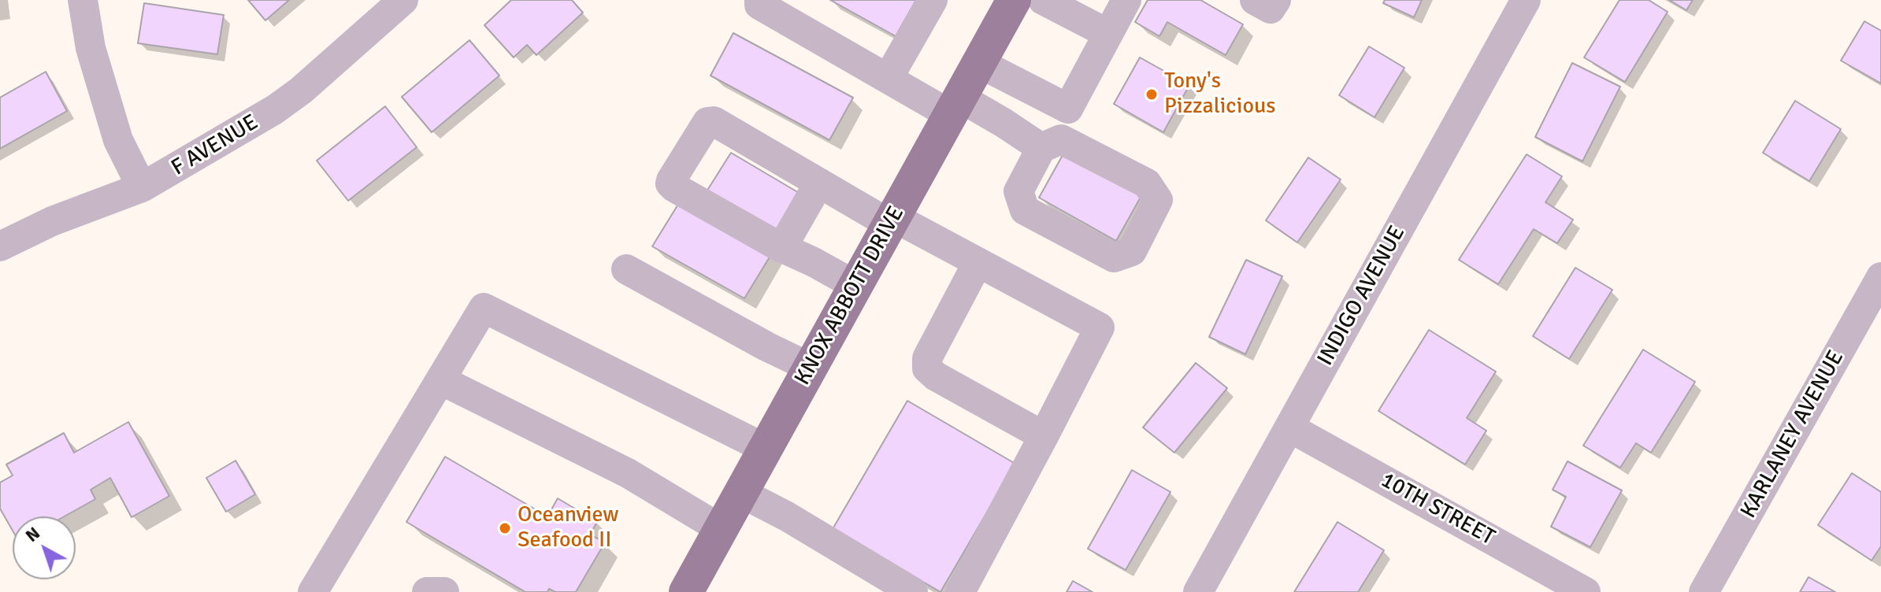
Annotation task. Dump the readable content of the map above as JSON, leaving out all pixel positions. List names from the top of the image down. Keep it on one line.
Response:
{"streets":{"main road":["KNOX ABBOTT DRIVE"],"street":["F AVENUE","INDIGO AVENUE","KARLANEY AVENUE","10TH STREET"]},"crossings":[["INDIGO AVENUE","10TH STREET"]],"places":["Tony's Pizzalicious","Oceanview Seafood II"],"north":"top left"}
